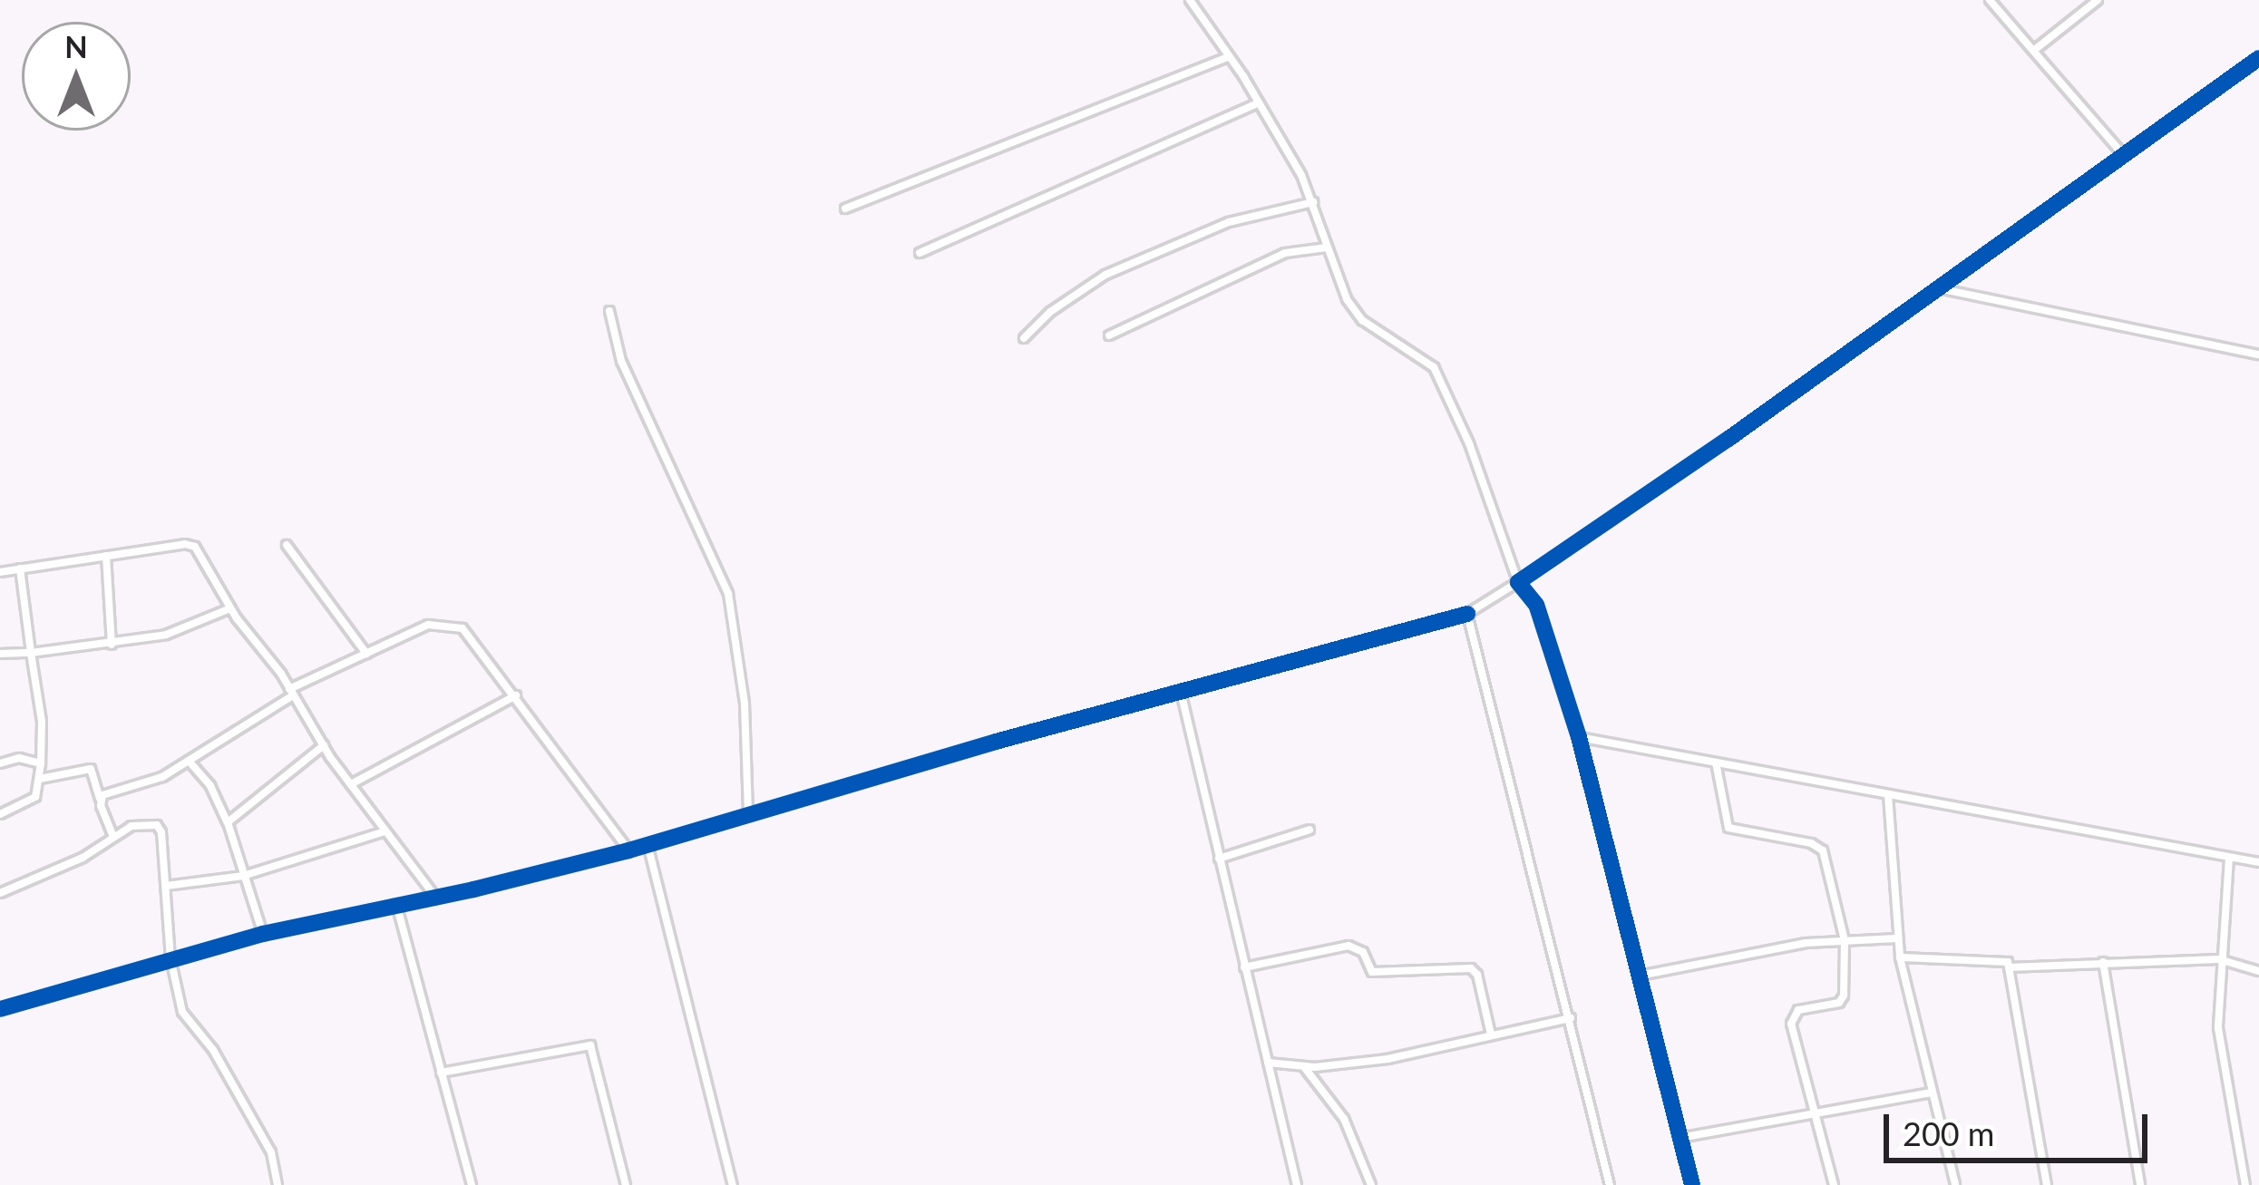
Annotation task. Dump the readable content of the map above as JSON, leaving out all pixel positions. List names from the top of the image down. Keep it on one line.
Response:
{"scale_bar":"200 m","north":"top"}
